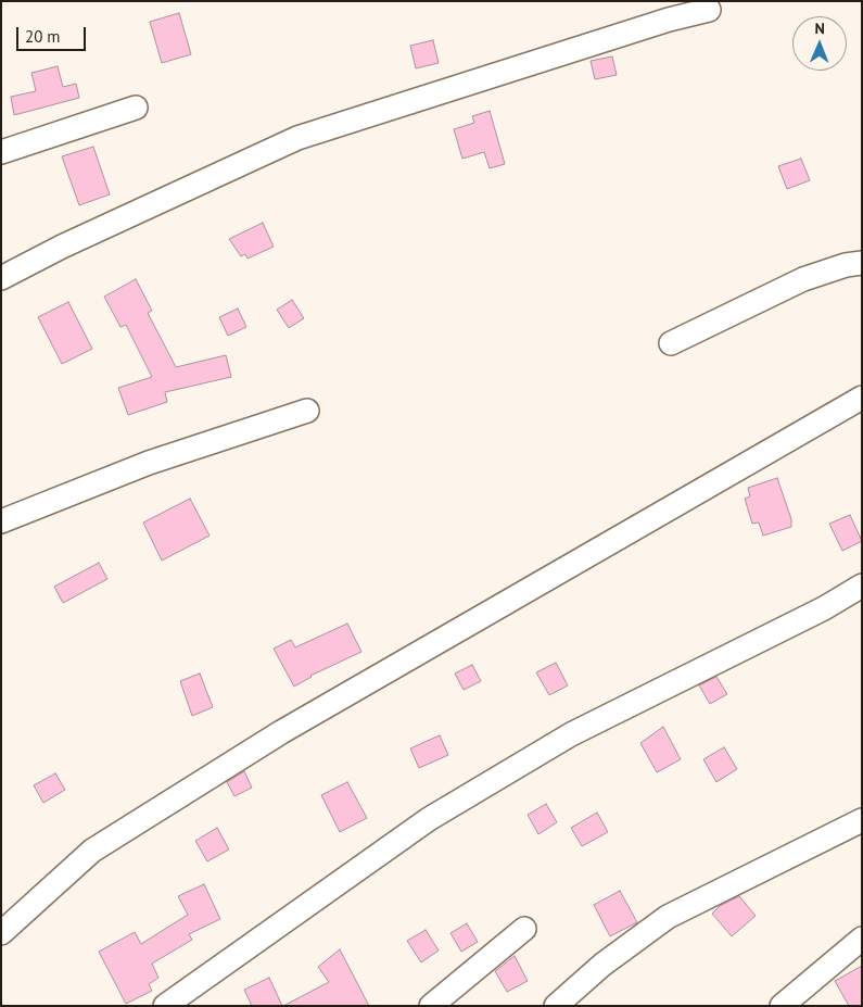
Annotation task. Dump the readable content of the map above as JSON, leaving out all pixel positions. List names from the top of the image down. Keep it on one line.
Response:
{"scale_bar":"20 m","north":"top"}
